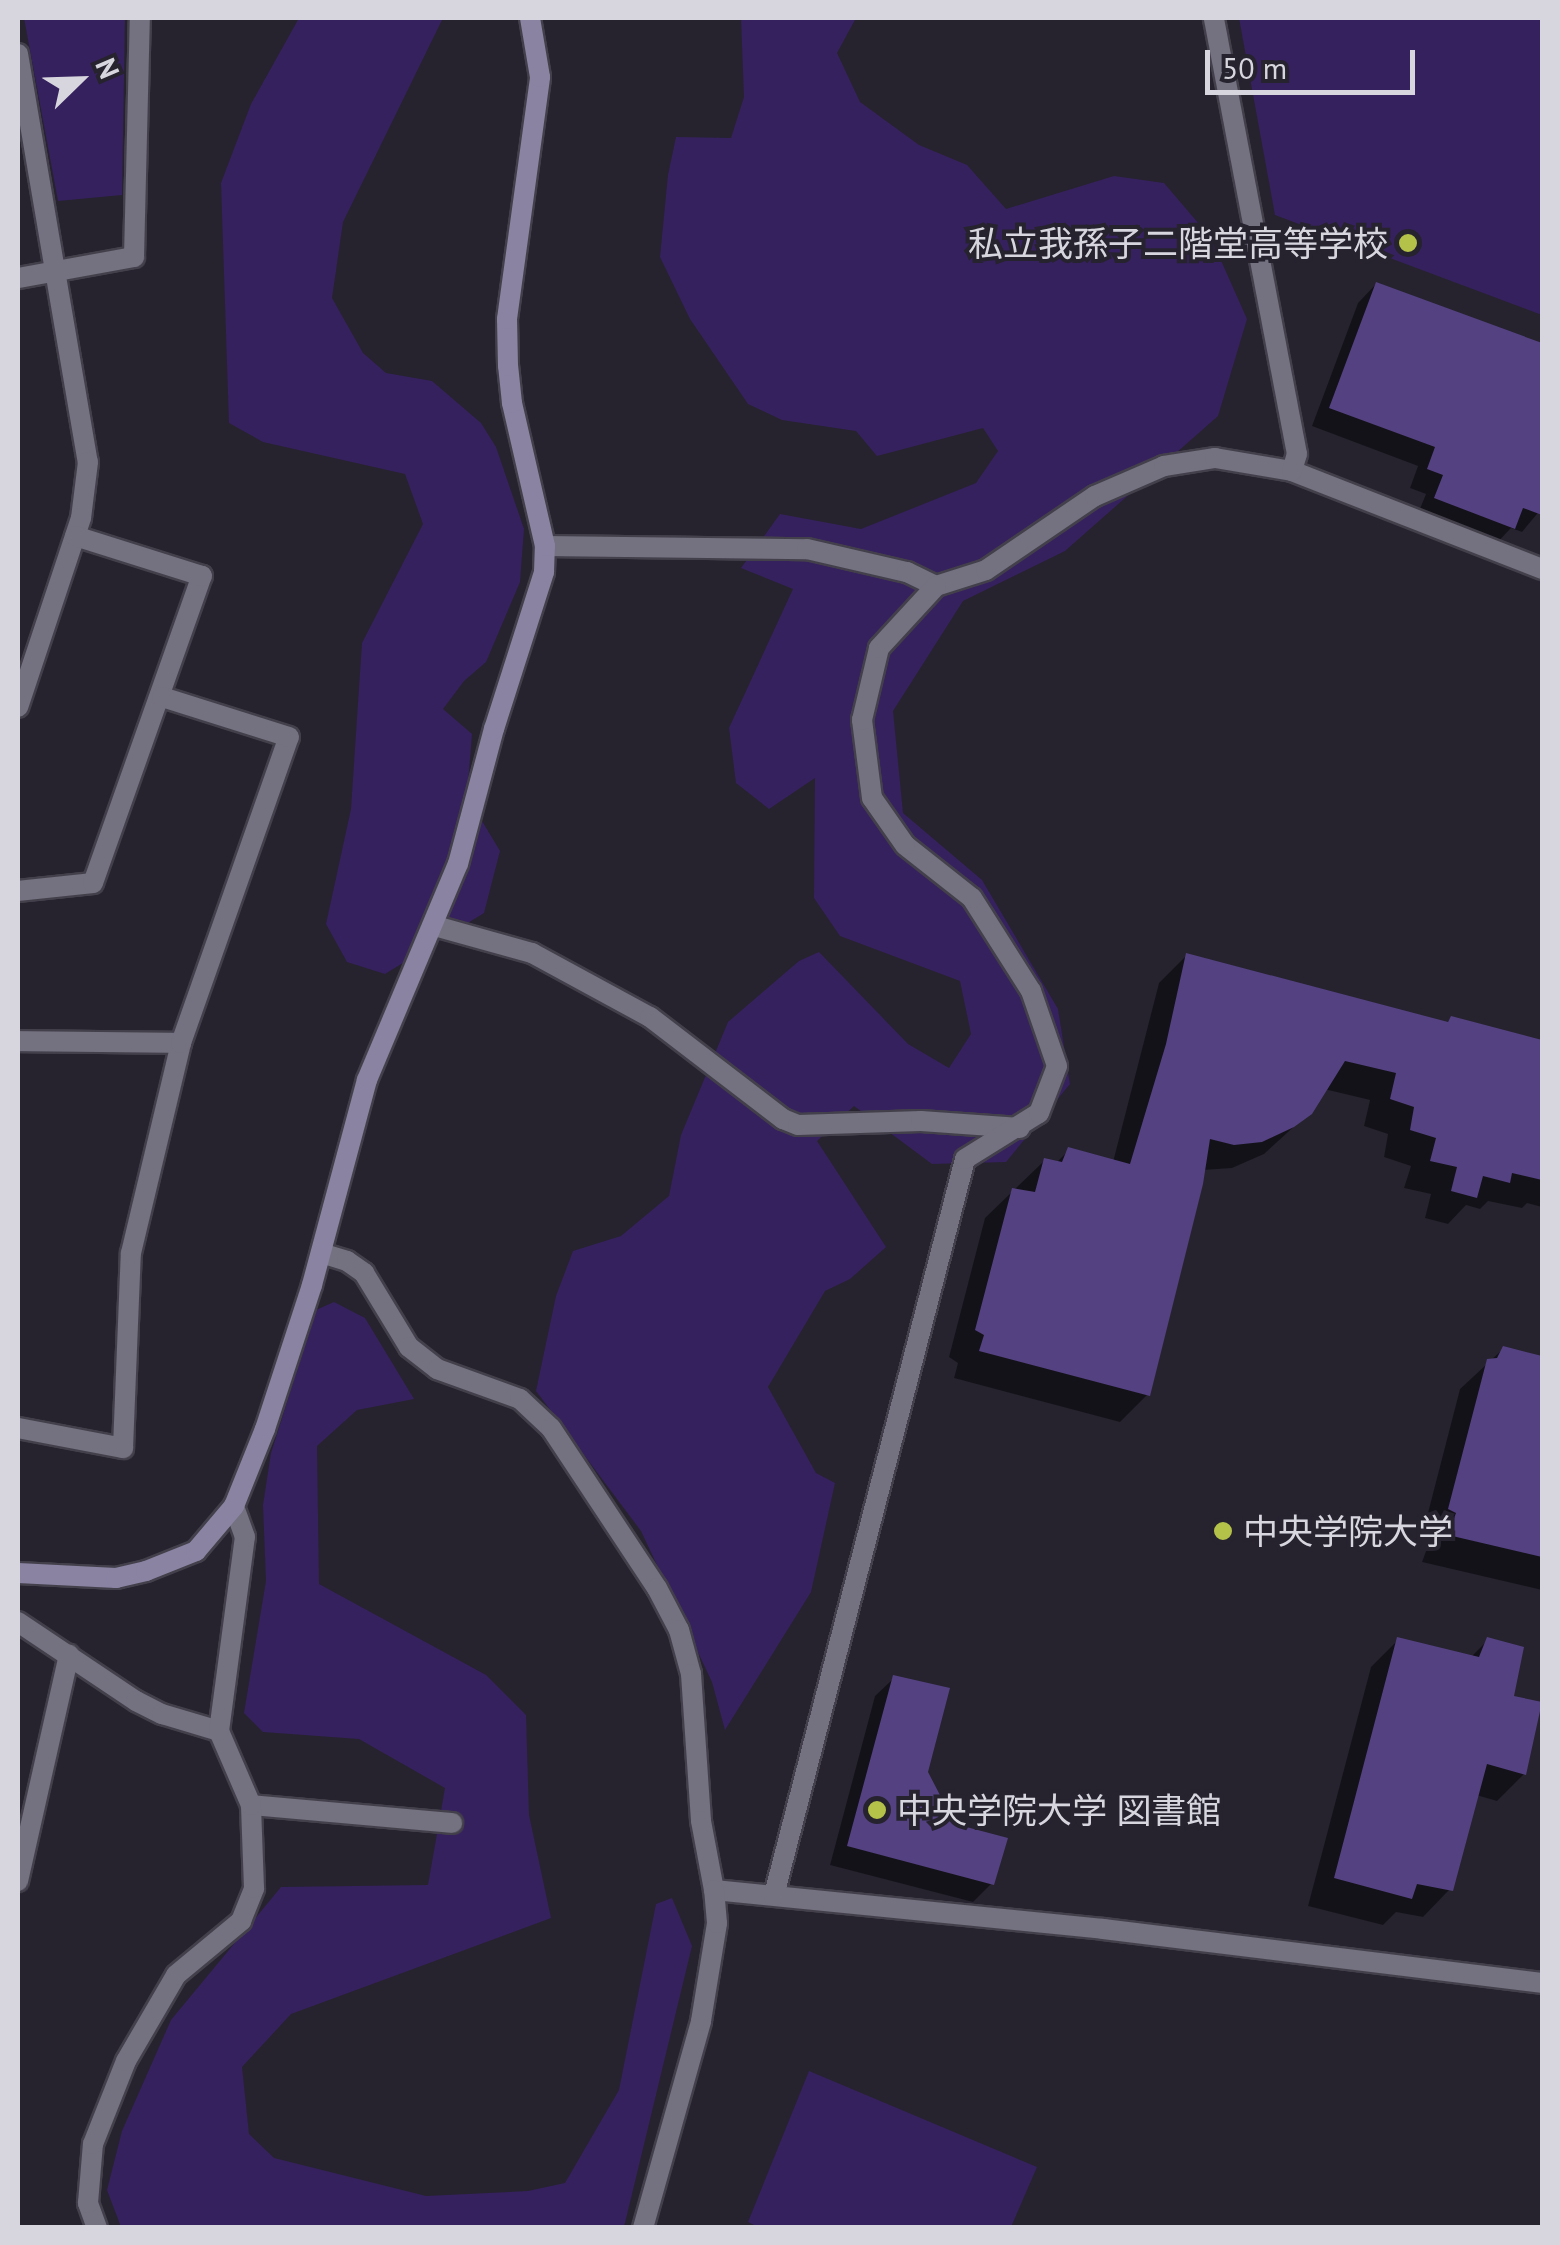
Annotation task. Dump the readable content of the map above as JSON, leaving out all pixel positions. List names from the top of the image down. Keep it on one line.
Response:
{"places":["私立我孫子二階堂高等学校","中央学院大学","中央学院大学 図書館"],"scale_bar":"50 m","north":"top right"}
